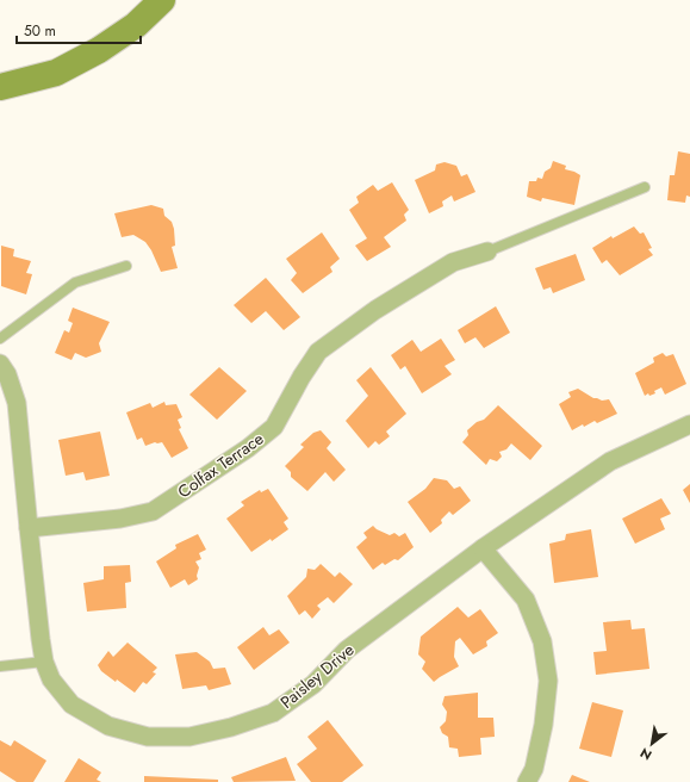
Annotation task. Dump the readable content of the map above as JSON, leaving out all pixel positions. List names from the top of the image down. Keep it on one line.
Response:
{"streets":{"street":["Colfax Terrace","Paisley Drive"]},"crossings":[["Colfax Terrace","Paisley Drive"]],"scale_bar":"50 m","north":"bottom left"}
